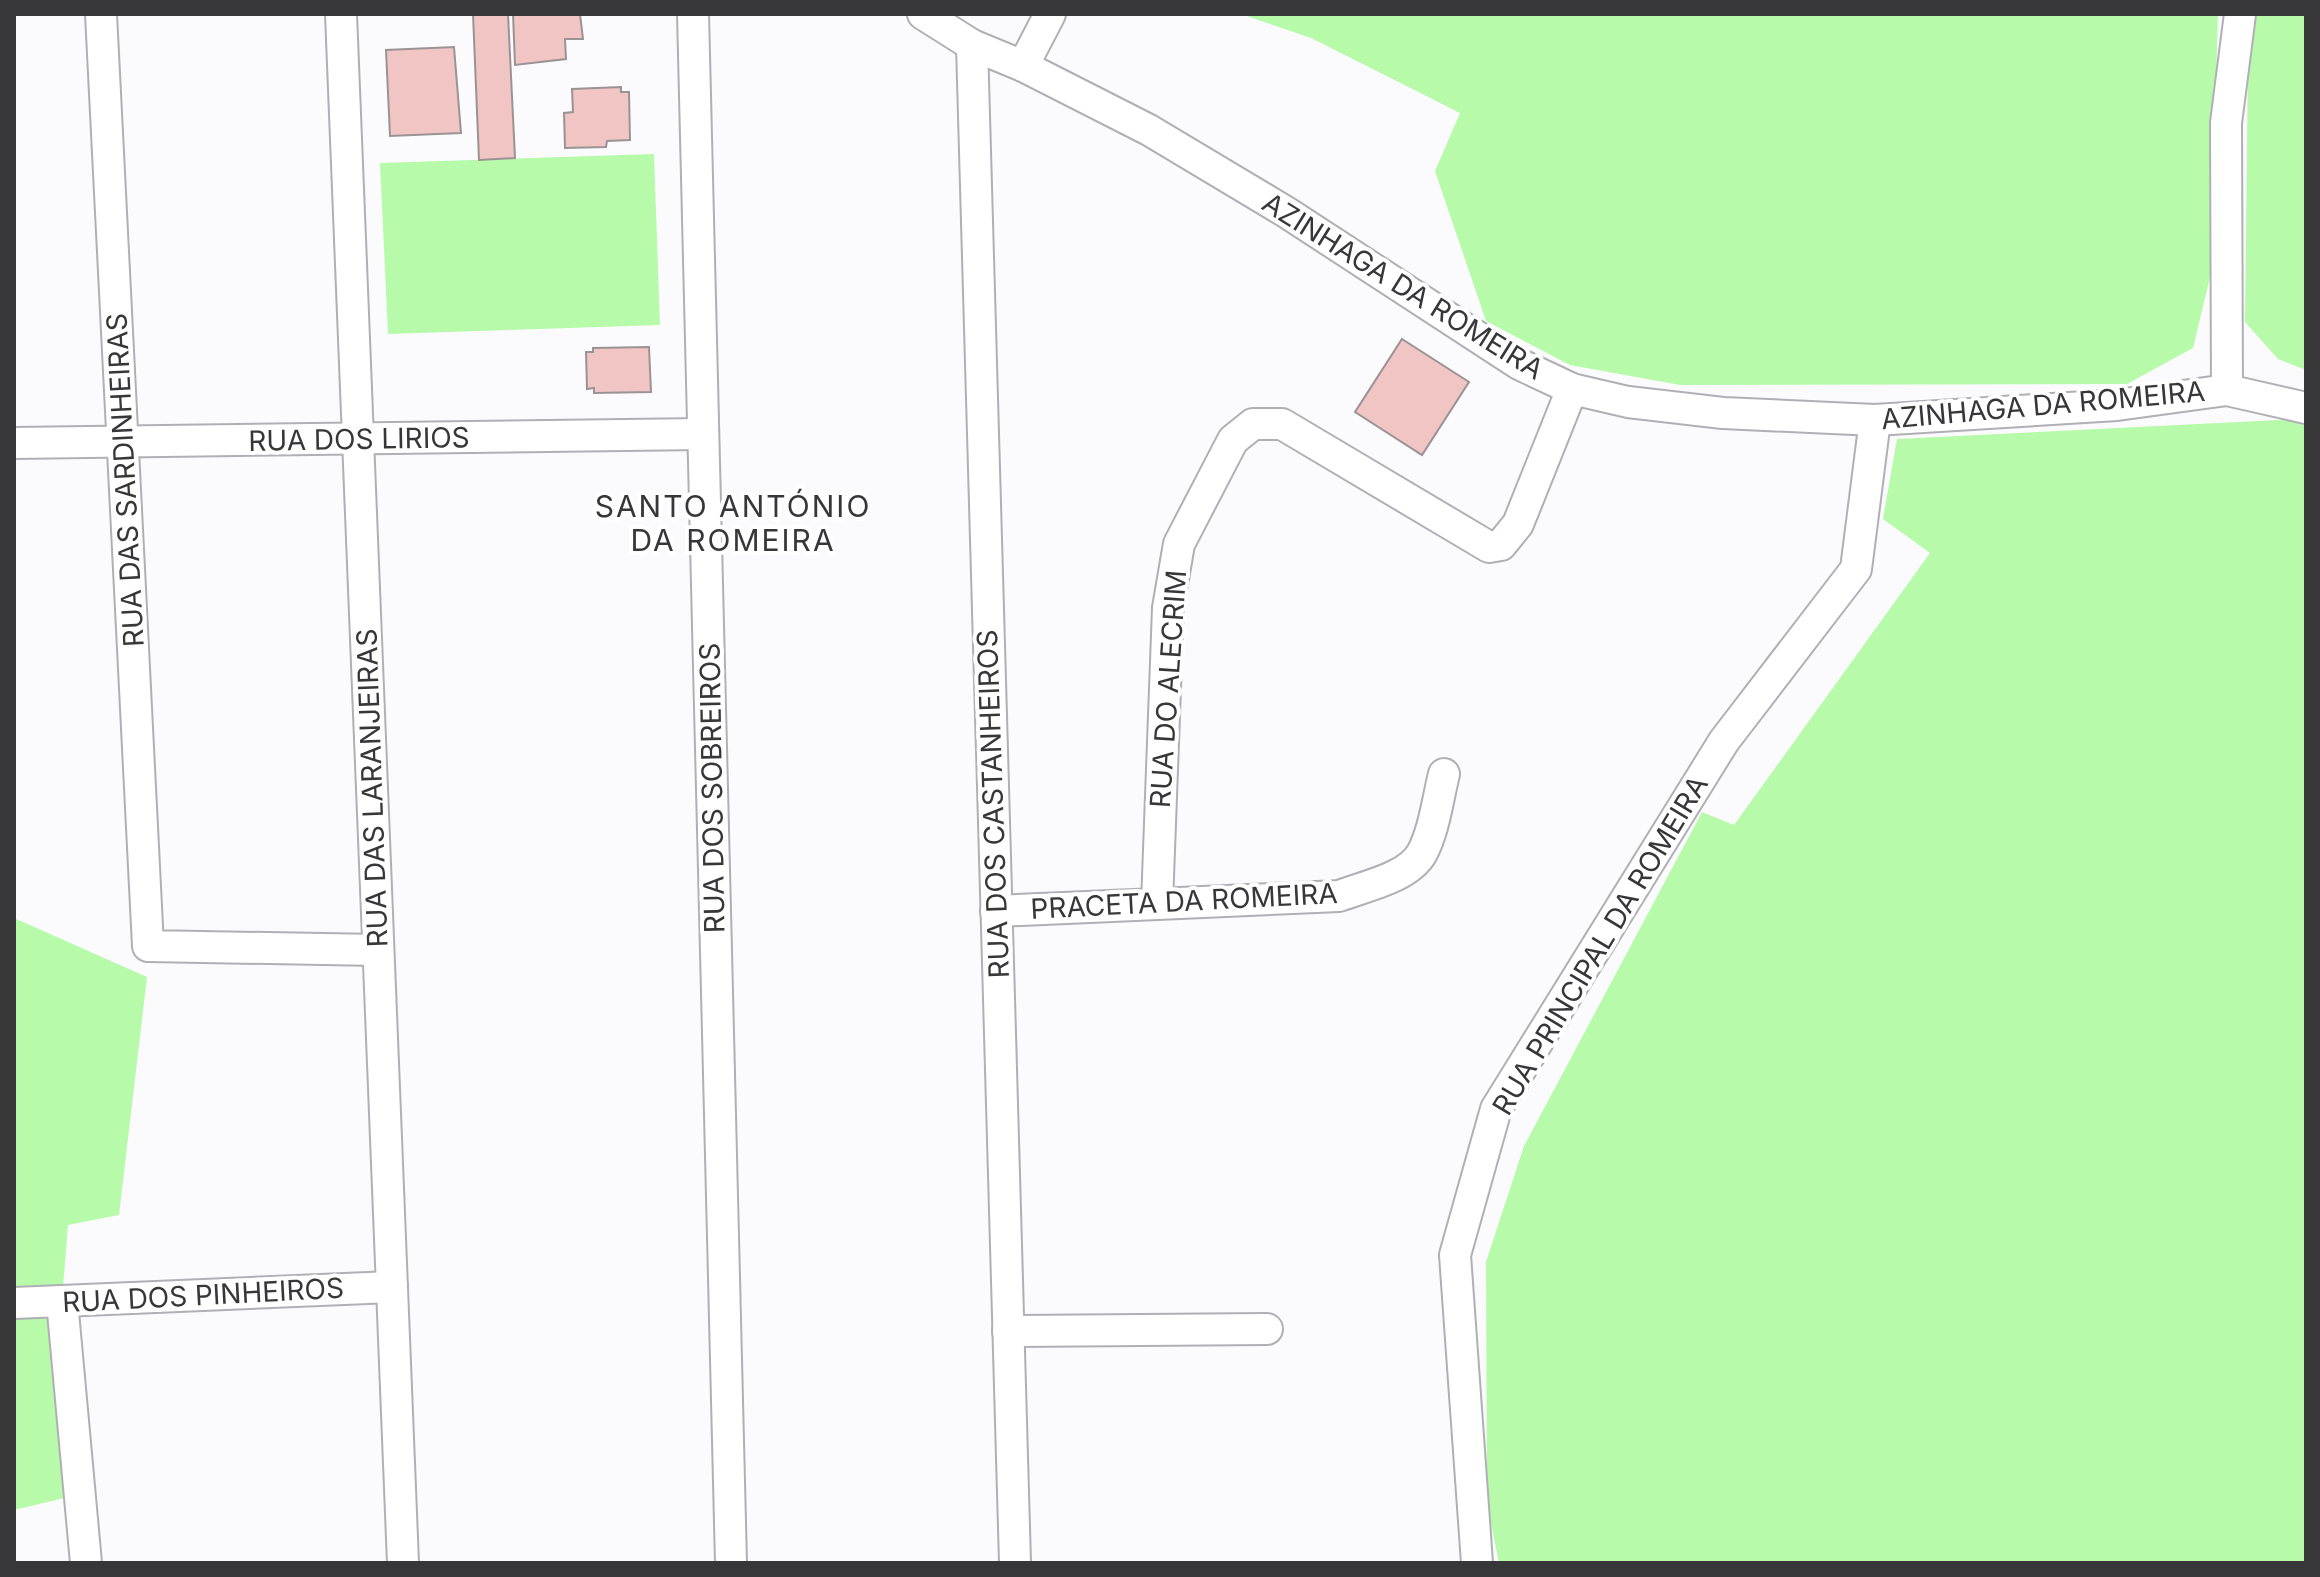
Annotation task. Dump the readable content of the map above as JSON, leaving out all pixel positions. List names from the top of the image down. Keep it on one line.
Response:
{"streets":{"street":["AZINHAGA DA ROMEIRA","RUA DOS LIRIOS","RUA DAS SARDINHEIRAS","RUA DO ALECRIM","RUA DAS LARANJEIRAS","RUA DOS SOBREIROS","RUA DOS CASTANHEIROS","PRACETA DA ROMEIRA","RUA PRINCIPAL DA ROMEIRA","RUA DOS PINHEIROS"]},"crossings":[["AZINHAGA DA ROMEIRA","RUA DO ALECRIM"],["AZINHAGA DA ROMEIRA","RUA DOS CASTANHEIROS"],["AZINHAGA DA ROMEIRA","RUA PRINCIPAL DA ROMEIRA"],["RUA DOS LIRIOS","RUA DAS SARDINHEIRAS"],["RUA DOS LIRIOS","RUA DAS LARANJEIRAS"],["RUA DOS LIRIOS","RUA DOS SOBREIROS"],["RUA DAS SARDINHEIRAS","RUA DAS LARANJEIRAS"],["RUA DO ALECRIM","PRACETA DA ROMEIRA"],["RUA DAS LARANJEIRAS","RUA DOS PINHEIROS"],["RUA DOS CASTANHEIROS","PRACETA DA ROMEIRA"]],"districts":["SANTO ANTÓNIO DA ROMEIRA"]}
